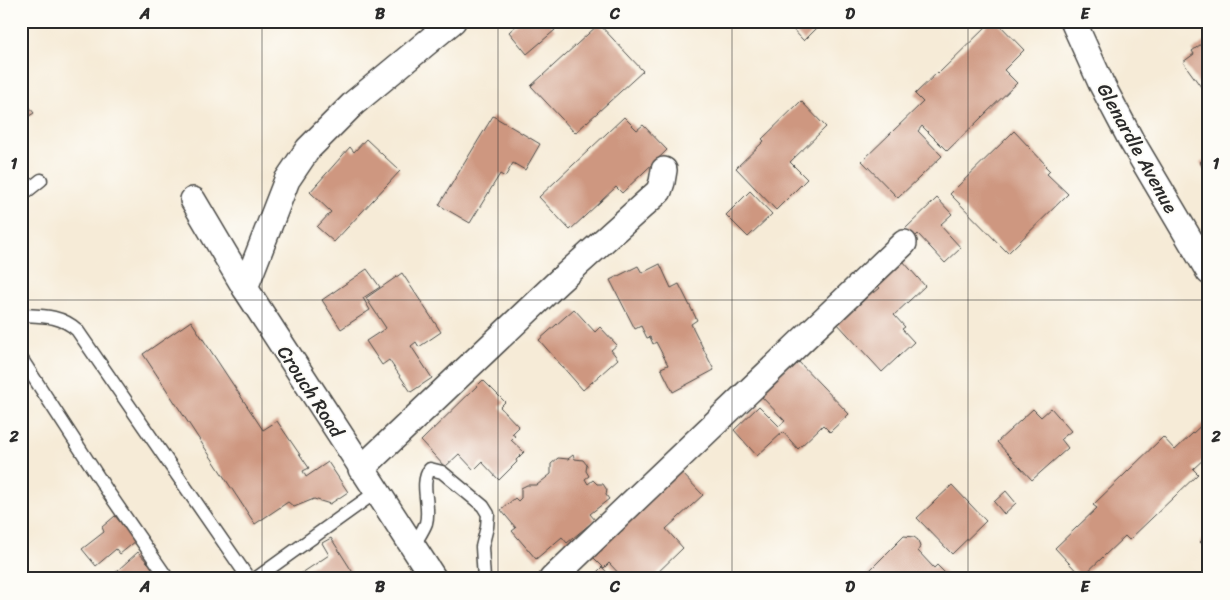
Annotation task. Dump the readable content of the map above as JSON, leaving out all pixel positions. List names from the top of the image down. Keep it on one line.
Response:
{"streets":{"street":["Glenardle Avenue","Crouch Road"]},"grid":{"columns":["A","B","C","D","E"],"rows":["1","2"]}}
